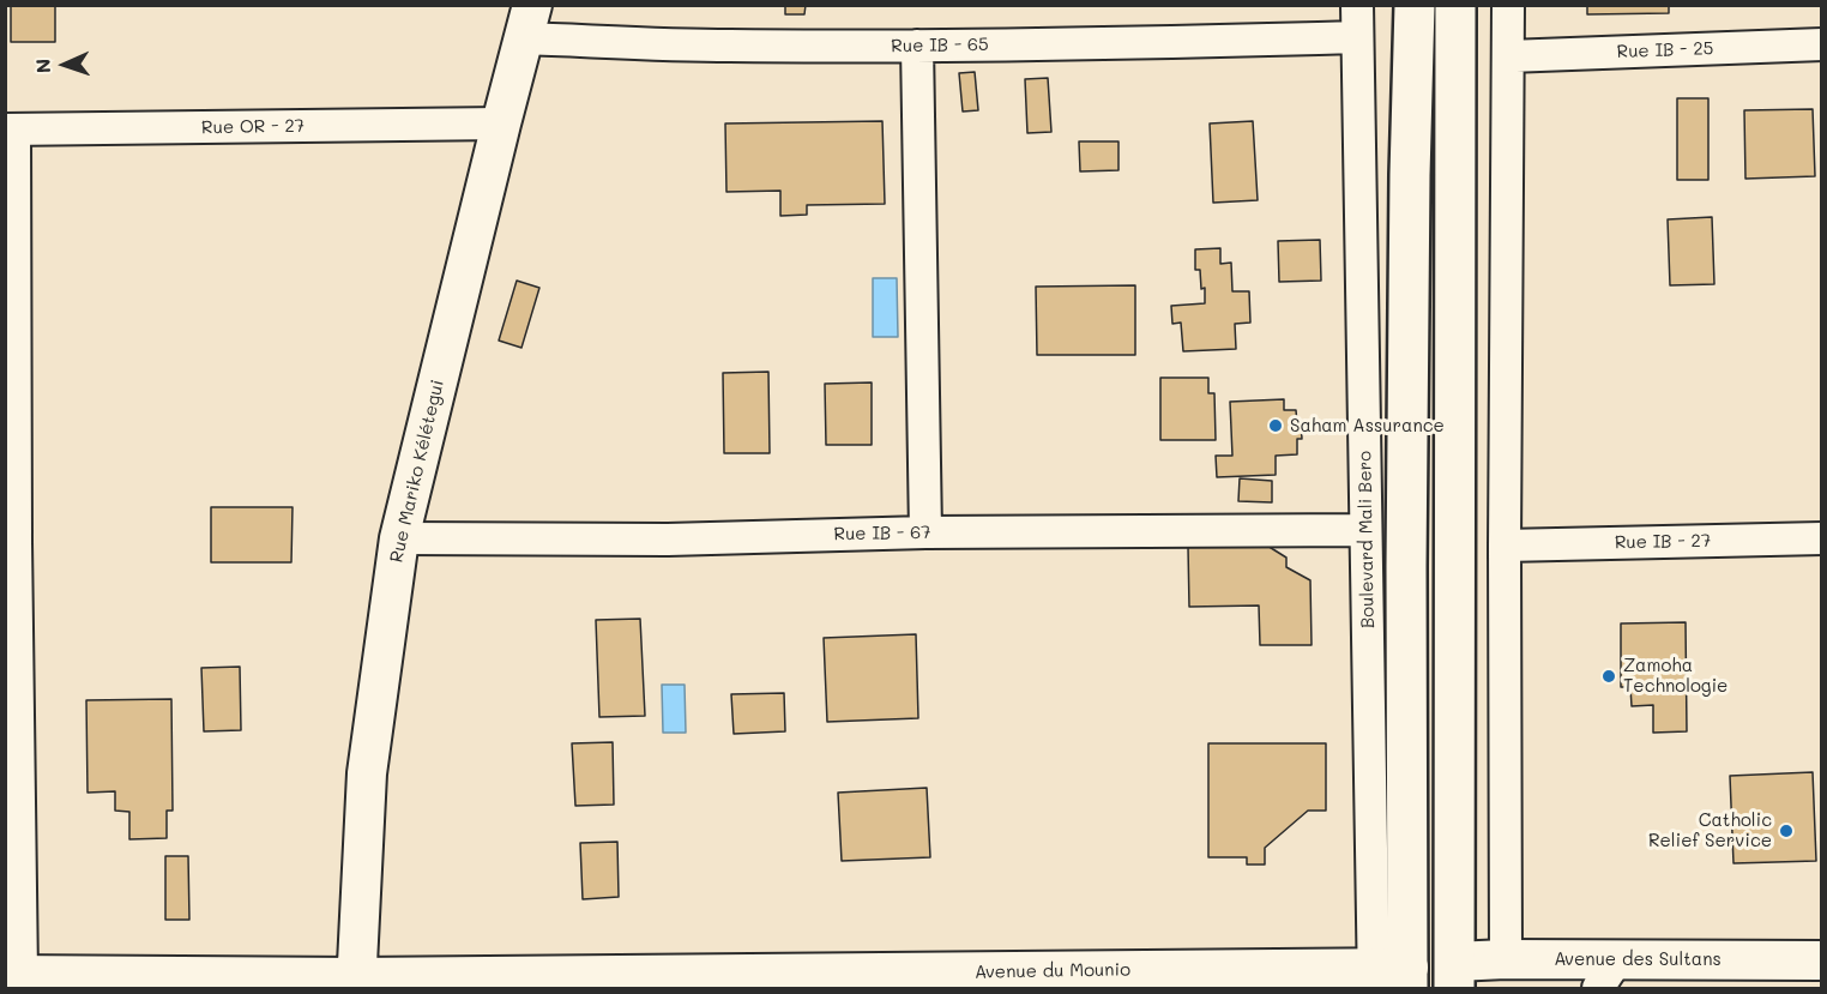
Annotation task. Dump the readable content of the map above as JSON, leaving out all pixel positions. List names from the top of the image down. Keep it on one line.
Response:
{"streets":{"street":["Rue IB - 65","Rue IB - 25","Rue OR - 27","Rue Mariko Kélétegui","Rue IB - 67","Boulevard Mali Bero","Rue IB - 27","Avenue des Sultans","Avenue du Mounio"]},"crossings":[["Rue IB - 65","Rue Mariko Kélétegui"],["Rue IB - 65","Boulevard Mali Bero"],["Rue OR - 27","Rue Mariko Kélétegui"],["Rue Mariko Kélétegui","Rue IB - 67"],["Rue Mariko Kélétegui","Avenue du Mounio"],["Rue IB - 67","Boulevard Mali Bero"],["Boulevard Mali Bero","Avenue du Mounio"]],"places":["Saham Assurance","Zamoha Technologie","Catholic Relief Service"],"north":"left"}
